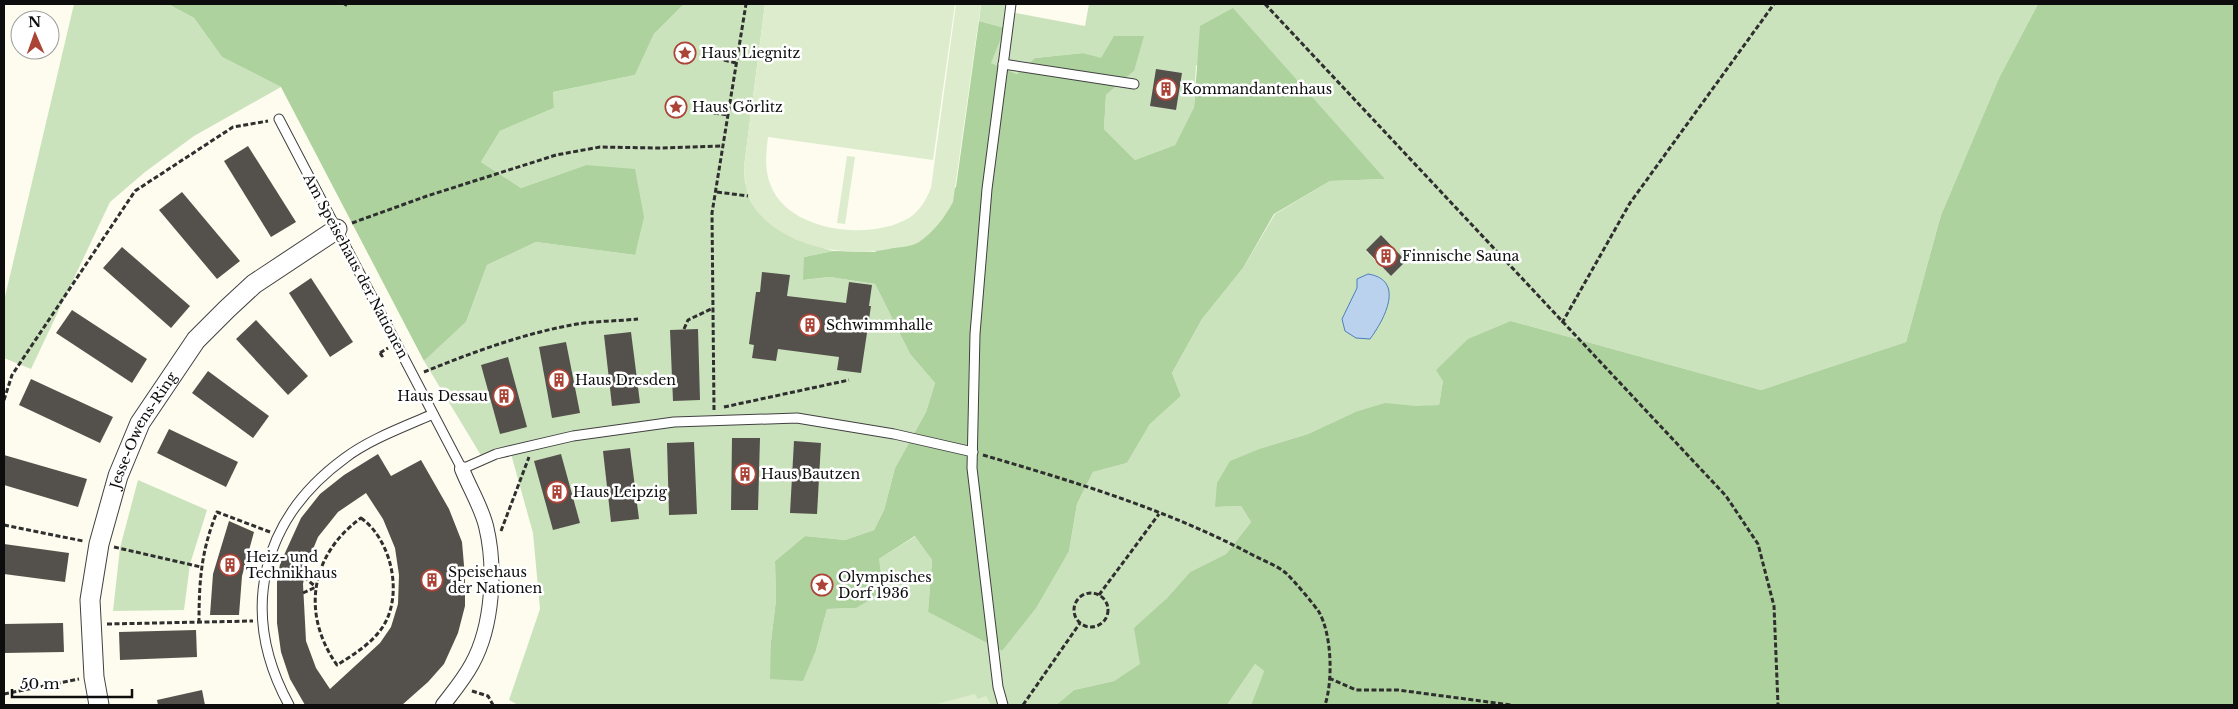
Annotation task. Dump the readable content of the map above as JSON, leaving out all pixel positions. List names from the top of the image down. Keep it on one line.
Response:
{"streets":{"street":["Am Speisehaus der Nationen","Jesse-Owens-Ring"]},"crossings":[["Am Speisehaus der Nationen","Jesse-Owens-Ring"]],"places":{"place":["Haus Liegnitz","Haus Görlitz","Olympisches Dorf 1936"],"building":["Kommandantenhaus","Finnische Sauna","Schwimmhalle","Haus Dresden","Haus Dessau","Haus Bautzen","Haus Leipzig","Heiz- und Technikhaus","Speisehaus der Nationen"]},"scale_bar":"50 m","north":"top"}
